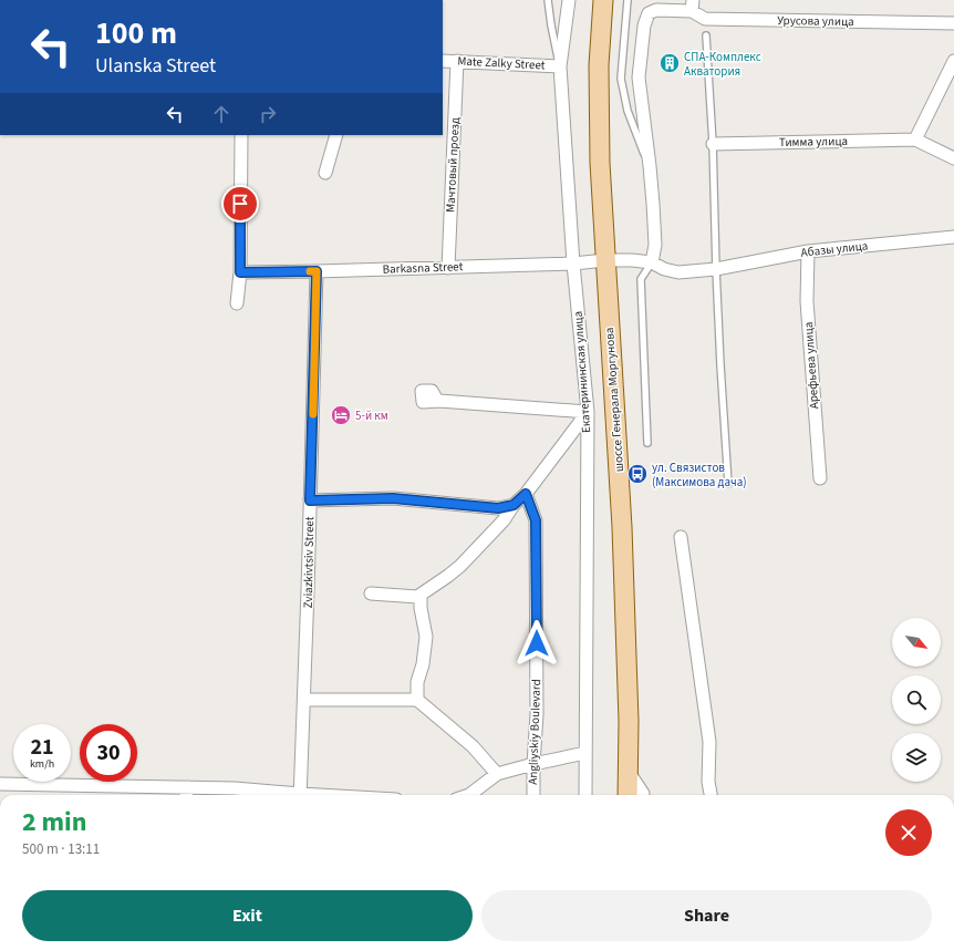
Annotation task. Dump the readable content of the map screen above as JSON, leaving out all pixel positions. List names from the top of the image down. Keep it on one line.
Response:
{"streets":{"main road":["шоссе Генерала Моргунова"],"street":["Урусова улица","Mate Zalky Street","Тимма улица","Мачтовый проезд","Абазы улица","Barkasna Street","Арефьева улица","Екатерининская улица","Zviazkivtsiv Street","Angliyskiy Boulevard"]},"crossings":[["Урусова улица","Абазы улица"],["Урусова улица","Barkasna Street"],["Mate Zalky Street","Мачтовый проезд"],["Mate Zalky Street","Екатерининская улица"],["Мачтовый проезд","Barkasna Street"],["Абазы улица","Barkasna Street"],["Абазы улица","Арефьева улица"],["Barkasna Street","Екатерининская улица"],["Barkasna Street","шоссе Генерала Моргунова"],["Barkasna Street","Zviazkivtsiv Street"]],"places":{"building":["СПА-Комплекс Акватория"],"hotel":["5-й км"],"bus stop":["ул. Связистов (Максимова дача)"]},"north":"bottom right","page":{"turn":["100 m","Ulanska Street"],"speed":"21 km/h","limit":"30","heading":["2 min","500 m · 13:11"],"buttons":["Exit","Share"]}}
